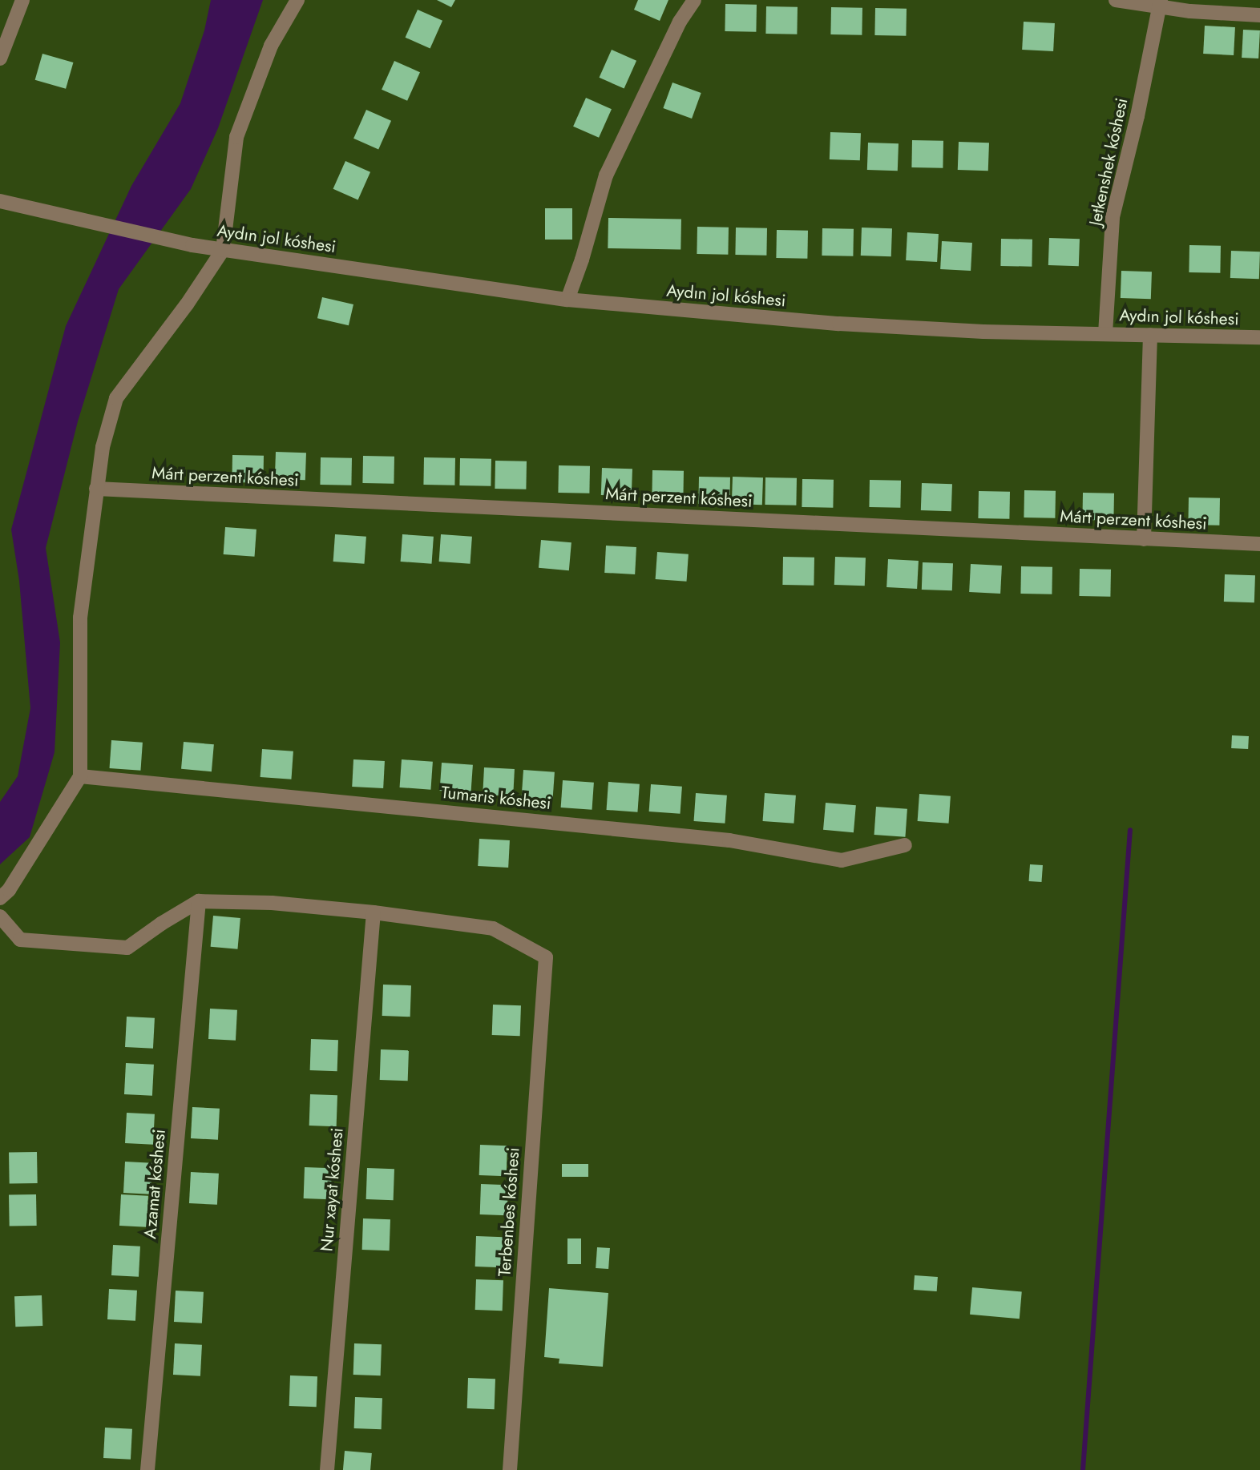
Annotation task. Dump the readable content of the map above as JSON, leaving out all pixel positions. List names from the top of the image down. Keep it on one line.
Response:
{"streets":{"street":["Jetkenshek kóshesi","Aydın jol kóshesi","Márt perzent kóshesi","Tumaris kóshesi","Azamat kóshesi","Nur xayat kóshesi","Terbenbes kóshesi"]},"crossings":[["Jetkenshek kóshesi","Aydın jol kóshesi"],["Nur xayat kóshesi","Terbenbes kóshesi"]]}
